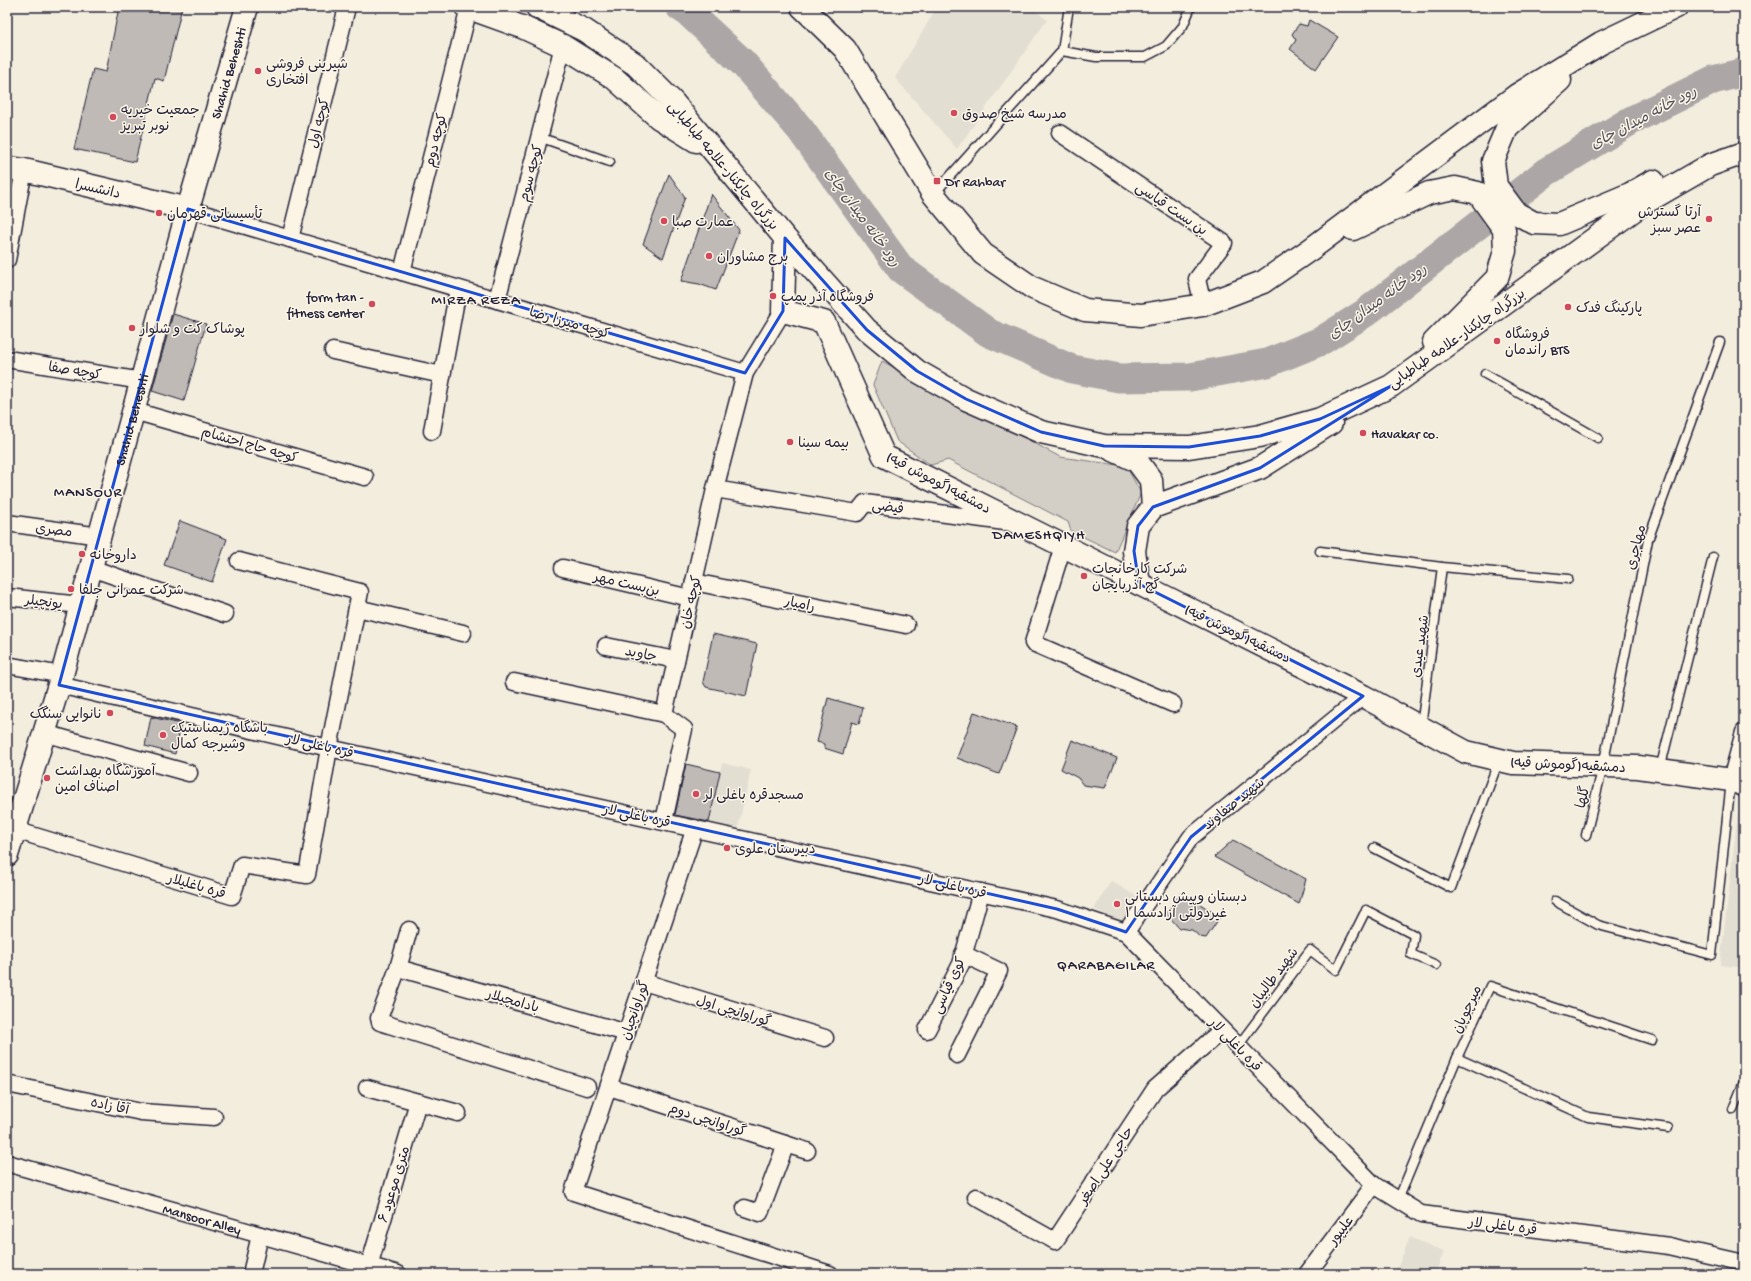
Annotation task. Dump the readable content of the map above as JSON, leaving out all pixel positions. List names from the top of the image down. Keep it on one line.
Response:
{"streets":{"main road":["Shahid Beheshti","بزرگراه چایکنار-علامه طباطبایی","دانشسرا","دمشقیه(گوموش قیه)"],"street":["کوچه اول","کوچه دوم","کوچه سوم","بن بست قیاسی","کوچه میرزا رضا","کوچه صفا","کوچه حاج احتشام","فیضی","مصری","بن‌بست مهر","یونچیلر","کوچه خان","رامیار","جاوید","قره باغلی لار","شهید صفاوند","قره باغلیلار","کوی قیاسی","بادامچیلار","گوراوانچیان","گوراوانچی اول","آقا زاده","گوراوانچی دوم","حاجی علی اصغر","۶ متری موعود","Mansoor Alley","علیپور"],"lane":["مهاجری","شهید عیدی","گلها","شهید طالبیان","میرچوپان"]},"crossings":[["Shahid Beheshti","دانشسرا"],["Shahid Beheshti","کوچه میرزا رضا"],["Shahid Beheshti","کوچه صفا"],["Shahid Beheshti","کوچه حاج احتشام"],["Shahid Beheshti","مصری"],["Shahid Beheshti","یونچیلر"],["Shahid Beheshti","قره باغلی لار"],["Shahid Beheshti","قره باغلیلار"],["کوچه اول","کوچه میرزا رضا"],["کوچه دوم","کوچه میرزا رضا"],["کوچه سوم","کوچه میرزا رضا"],["دانشسرا","کوچه میرزا رضا"],["کوچه میرزا رضا","کوچه خان"],["دمشقیه(گوموش قیه)","فیضی"],["دمشقیه(گوموش قیه)","مهاجری"],["دمشقیه(گوموش قیه)","شهید عیدی"],["دمشقیه(گوموش قیه)","گلها"],["دمشقیه(گوموش قیه)","شهید صفاوند"],["فیضی","کوچه خان"],["مهاجری","گلها"],["بن‌بست مهر","کوچه خان"],["کوچه خان","رامیار"],["کوچه خان","جاوید"],["قره باغلی لار","شهید صفاوند"],["قره باغلی لار","قره باغلیلار"],["قره باغلی لار","شهید طالبیان"],["قره باغلی لار","کوی قیاسی"],["قره باغلی لار","میرچوپان"],["قره باغلی لار","گوراوانچیان"],["قره باغلی لار","حاجی علی اصغر"],["قره باغلی لار","علیپور"],["بادامچیلار","گوراوانچیان"],["گوراوانچیان","گوراوانچی اول"],["گوراوانچیان","گوراوانچی دوم"],["۶ متری موعود","Mansoor Alley"]],"districts":["MIRZA REZA","MANSOUR","DAMESHQIYH","QARABAGILAR"],"water":["رود خانه میدان چای"],"places":{"other":["شیرینی فروشی افتخاری","مدرسه شیخ صدوق","جمعیت خیریه نوبر تبریز","تأسیساتی قهرمان","آرتا گسترش عصر سبز","عمارت صبا","برج مشاوران","فروشگاه آذر پمپ","form tan - fitness center","پارکینگ فدک","پوشاک کت و شلوار","فروشگاه راندمان BTS","Havakar co.","بیمه سینا","داروخانه","شرکت کارخانجات گچ آذربایجان","شرکت عمرانی جلفا","نانوایی سنگک","باشگاه ژیمناستیک وشیرجه کمال","آموزشگاه بهداشت اصناف امین","مسجدقره باغلی لر","دبیرستان علوی","دبستان وپیش دبستانی غیردولتی آزادسما ۱"],"transit":["Dr Rahbar"]}}
